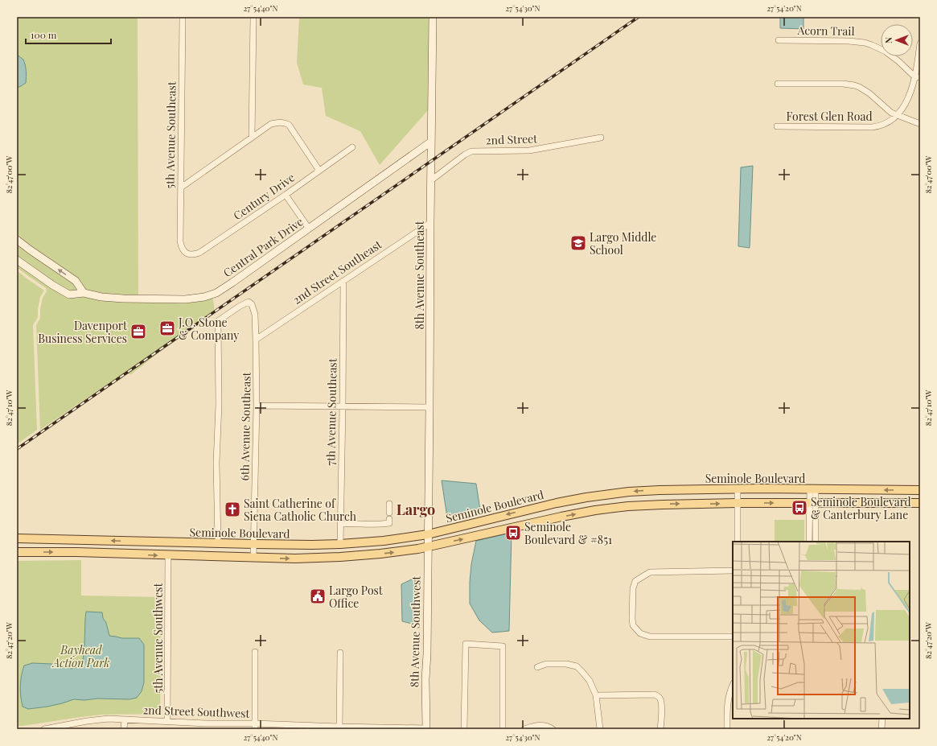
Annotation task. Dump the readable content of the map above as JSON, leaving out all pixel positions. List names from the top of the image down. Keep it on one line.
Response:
{"streets":{"main road":["Seminole Boulevard"],"street":["Acorn Trail","Forest Glen Road","5th Avenue Southeast","2nd Street","Century Drive","Central Park Drive","2nd Street Southeast","8th Avenue Southeast","7th Avenue Southeast","6th Avenue Southeast","8th Avenue Southwest","5th Avenue Southwest","2nd Street Southwest"]},"crossings":[["Acorn Trail","Forest Glen Road"],["5th Avenue Southeast","Century Drive"],["2nd Street","8th Avenue Southeast"],["Central Park Drive","8th Avenue Southeast"],["2nd Street Southeast","8th Avenue Southeast"],["2nd Street Southeast","7th Avenue Southeast"],["2nd Street Southeast","6th Avenue Southeast"],["8th Avenue Southeast","Seminole Boulevard"],["8th Avenue Southeast","8th Avenue Southwest"],["7th Avenue Southeast","Seminole Boulevard"],["6th Avenue Southeast","Seminole Boulevard"],["Seminole Boulevard","8th Avenue Southwest"],["8th Avenue Southwest","2nd Street Southwest"],["5th Avenue Southwest","2nd Street Southwest"]],"districts":["Largo"],"parks":["Bayhead Action Park"],"places":{"school or university":["Largo Middle School"],"office":["J.O. Stone & Company","Davenport Business Services"],"bus stop":["Seminole Boulevard & Canterbury Lane","Seminole Boulevard & #851"],"church":["Saint Catherine of Siena Catholic Church"],"public building":["Largo Post Office"]},"scale_bar":"100 m","north":"left","coordinates":["27°54'40\"N","27°54'30\"N","27°54'20\"N","82°47'00\"W","82°47'10\"W","82°47'20\"W"]}
